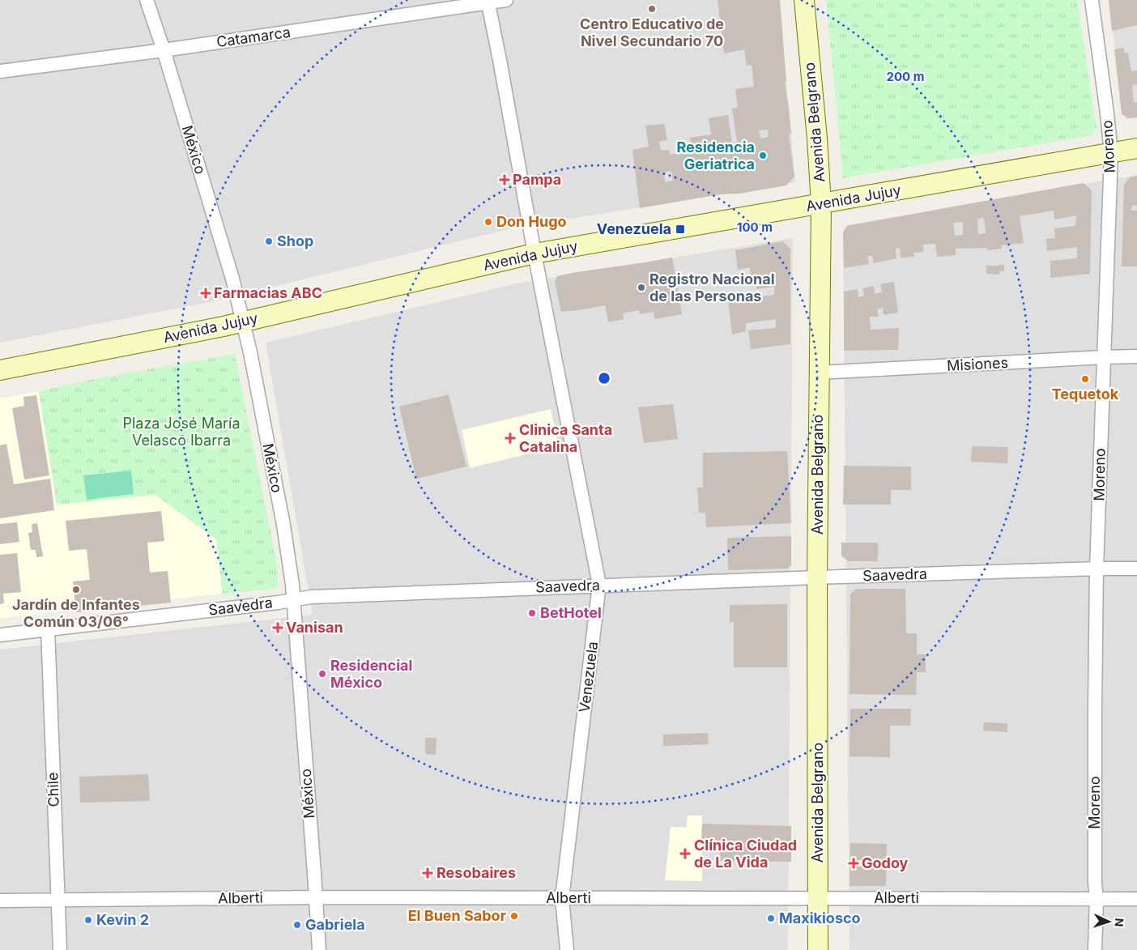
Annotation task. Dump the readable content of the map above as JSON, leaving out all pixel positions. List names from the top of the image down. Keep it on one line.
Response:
{"streets":{"main road":["Avenida Belgrano","Avenida Jujuy"],"street":["Catamarca","Moreno","México","Misiones","Saavedra","Venezuela","Chile","Alberti"]},"crossings":[["Catamarca","México"],["Catamarca","Venezuela"],["Avenida Belgrano","Avenida Jujuy"],["Avenida Belgrano","Misiones"],["Avenida Belgrano","Saavedra"],["Avenida Belgrano","Alberti"],["Moreno","Avenida Jujuy"],["Moreno","Misiones"],["Moreno","Saavedra"],["Moreno","Alberti"],["México","Avenida Jujuy"],["México","Saavedra"],["México","Alberti"],["Avenida Jujuy","Venezuela"],["Saavedra","Venezuela"],["Saavedra","Chile"],["Venezuela","Alberti"],["Chile","Alberti"]],"parks":["Plaza José María Velasco Ibarra"],"places":{"other":["Centro Educativo de Nivel Secundario 70","Residencia Geriatrica","Don Hugo","Shop","Registro Nacional de las Personas","Tequetok","Jardín de Infantes Común 03/06°","BetHotel","Residencial México","El Buen Sabor","Maxikiosco","Kevin 2","Gabriela"],"health":["Pampa","Farmacias ABC","Clinica Santa Catalina","Vanisan","Clínica Ciudad de La Vida","Godoy","Resobaires"],"transit":["Venezuela"]},"north":"right","rings":["200 m","100 m"]}
